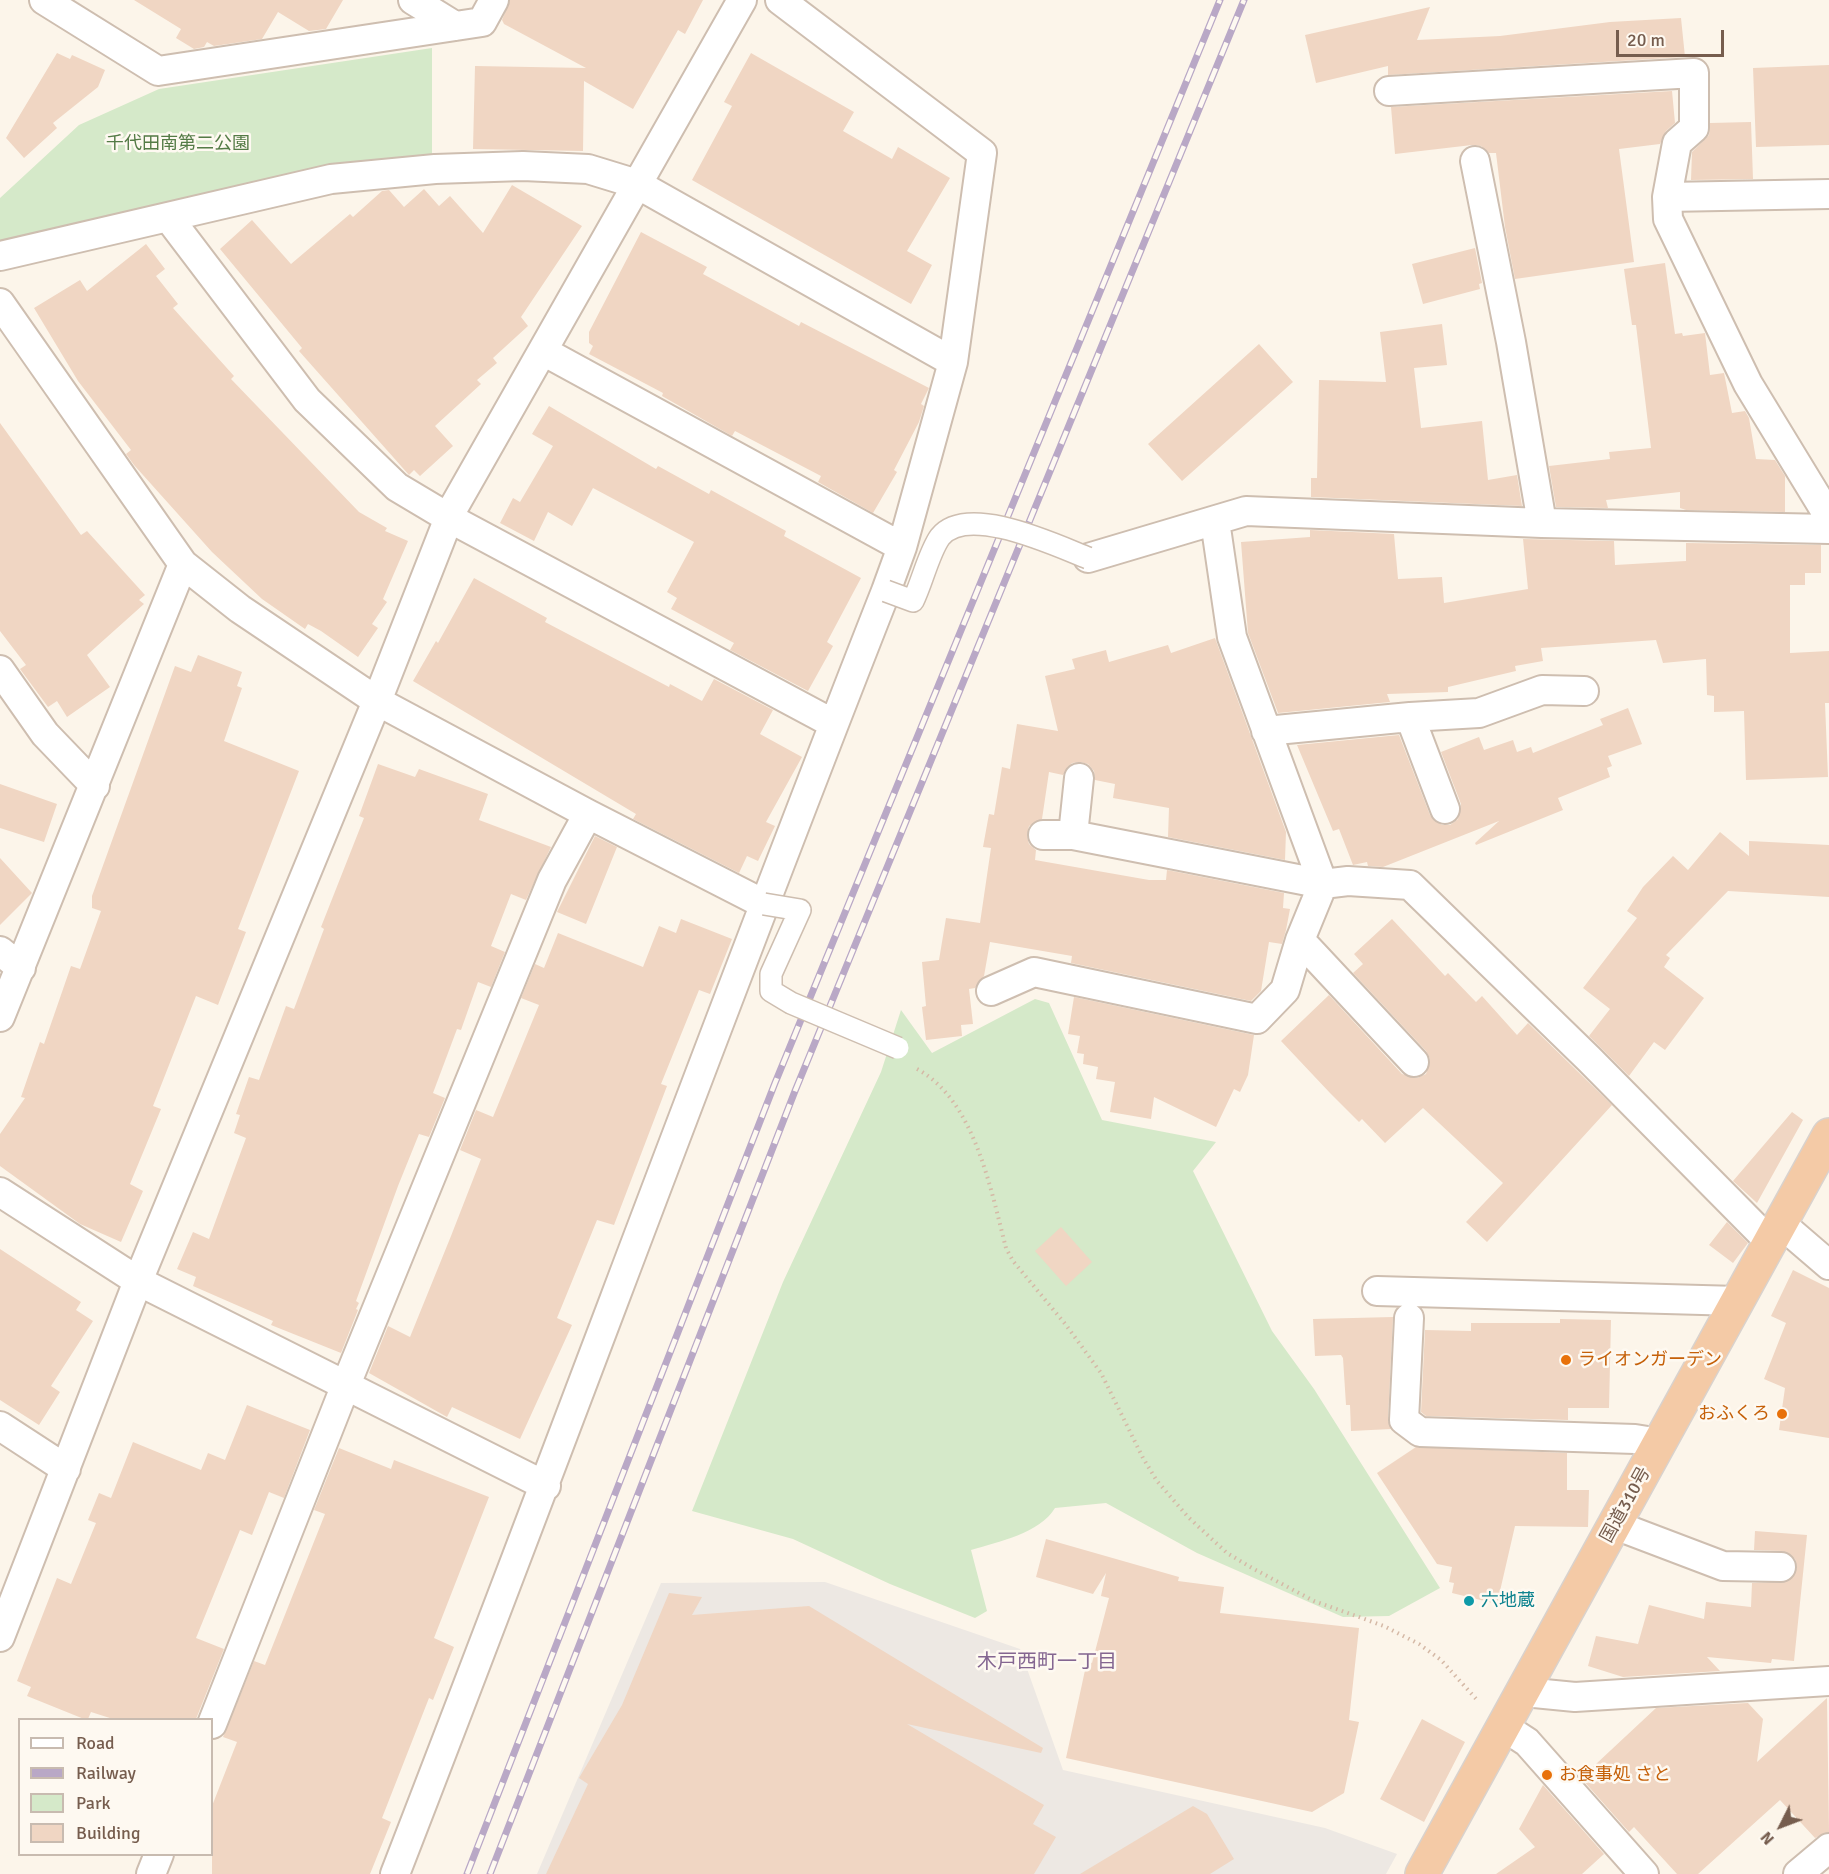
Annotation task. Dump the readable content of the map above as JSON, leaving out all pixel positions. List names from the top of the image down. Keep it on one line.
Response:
{"streets":{"highway":["国道310号"]},"districts":["木戸西町一丁目"],"parks":["千代田南第二公園"],"places":["ライオンガーデン","おふくろ","六地蔵","お食事処 さと"],"legend":["Road","Railway","Park","Building"],"scale_bar":"20 m","north":"bottom left"}
